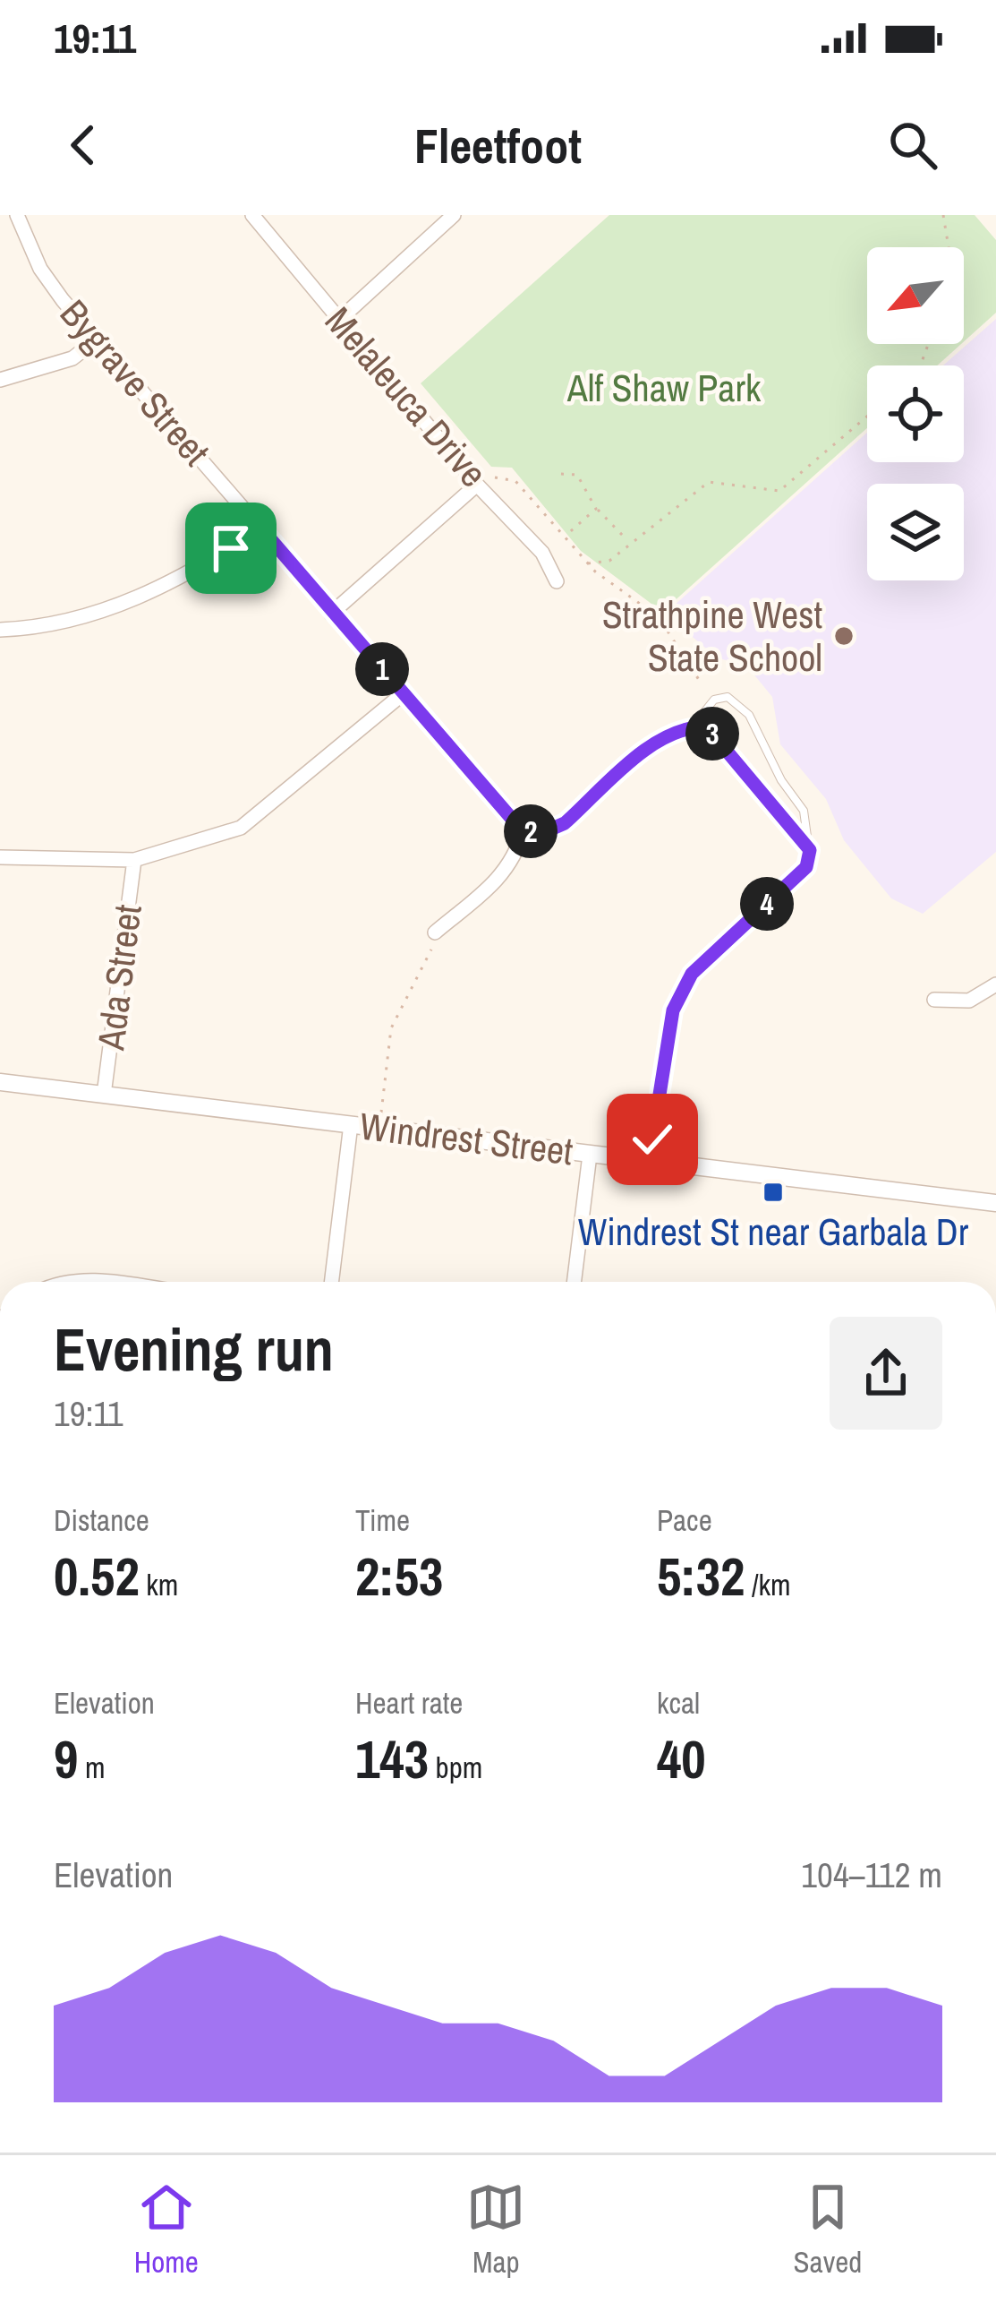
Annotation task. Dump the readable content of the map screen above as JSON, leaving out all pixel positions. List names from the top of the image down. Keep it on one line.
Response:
{"streets":{"street":["Bygrave Street","Melaleuca Drive","Ada Street","Windrest Street"]},"crossings":[["Ada Street","Windrest Street"]],"parks":["Alf Shaw Park"],"places":{"other":["Strathpine West State School"],"transit":["Windrest St near Garbala Dr"]},"north":"bottom left","page":{"status":"19:11","header":"Fleetfoot","pins":["1","3","2","4"],"heading":["Evening run","19:11"],"stats":[["Distance","0.52 km"],["Time","2:53"],["Pace","5:32 /km"],["Elevation","9 m"],["Heart rate","143 bpm"],["kcal","40"]],"chart":["Elevation","104–112 m"],"tabs":["Home","Map","Saved"]}}
